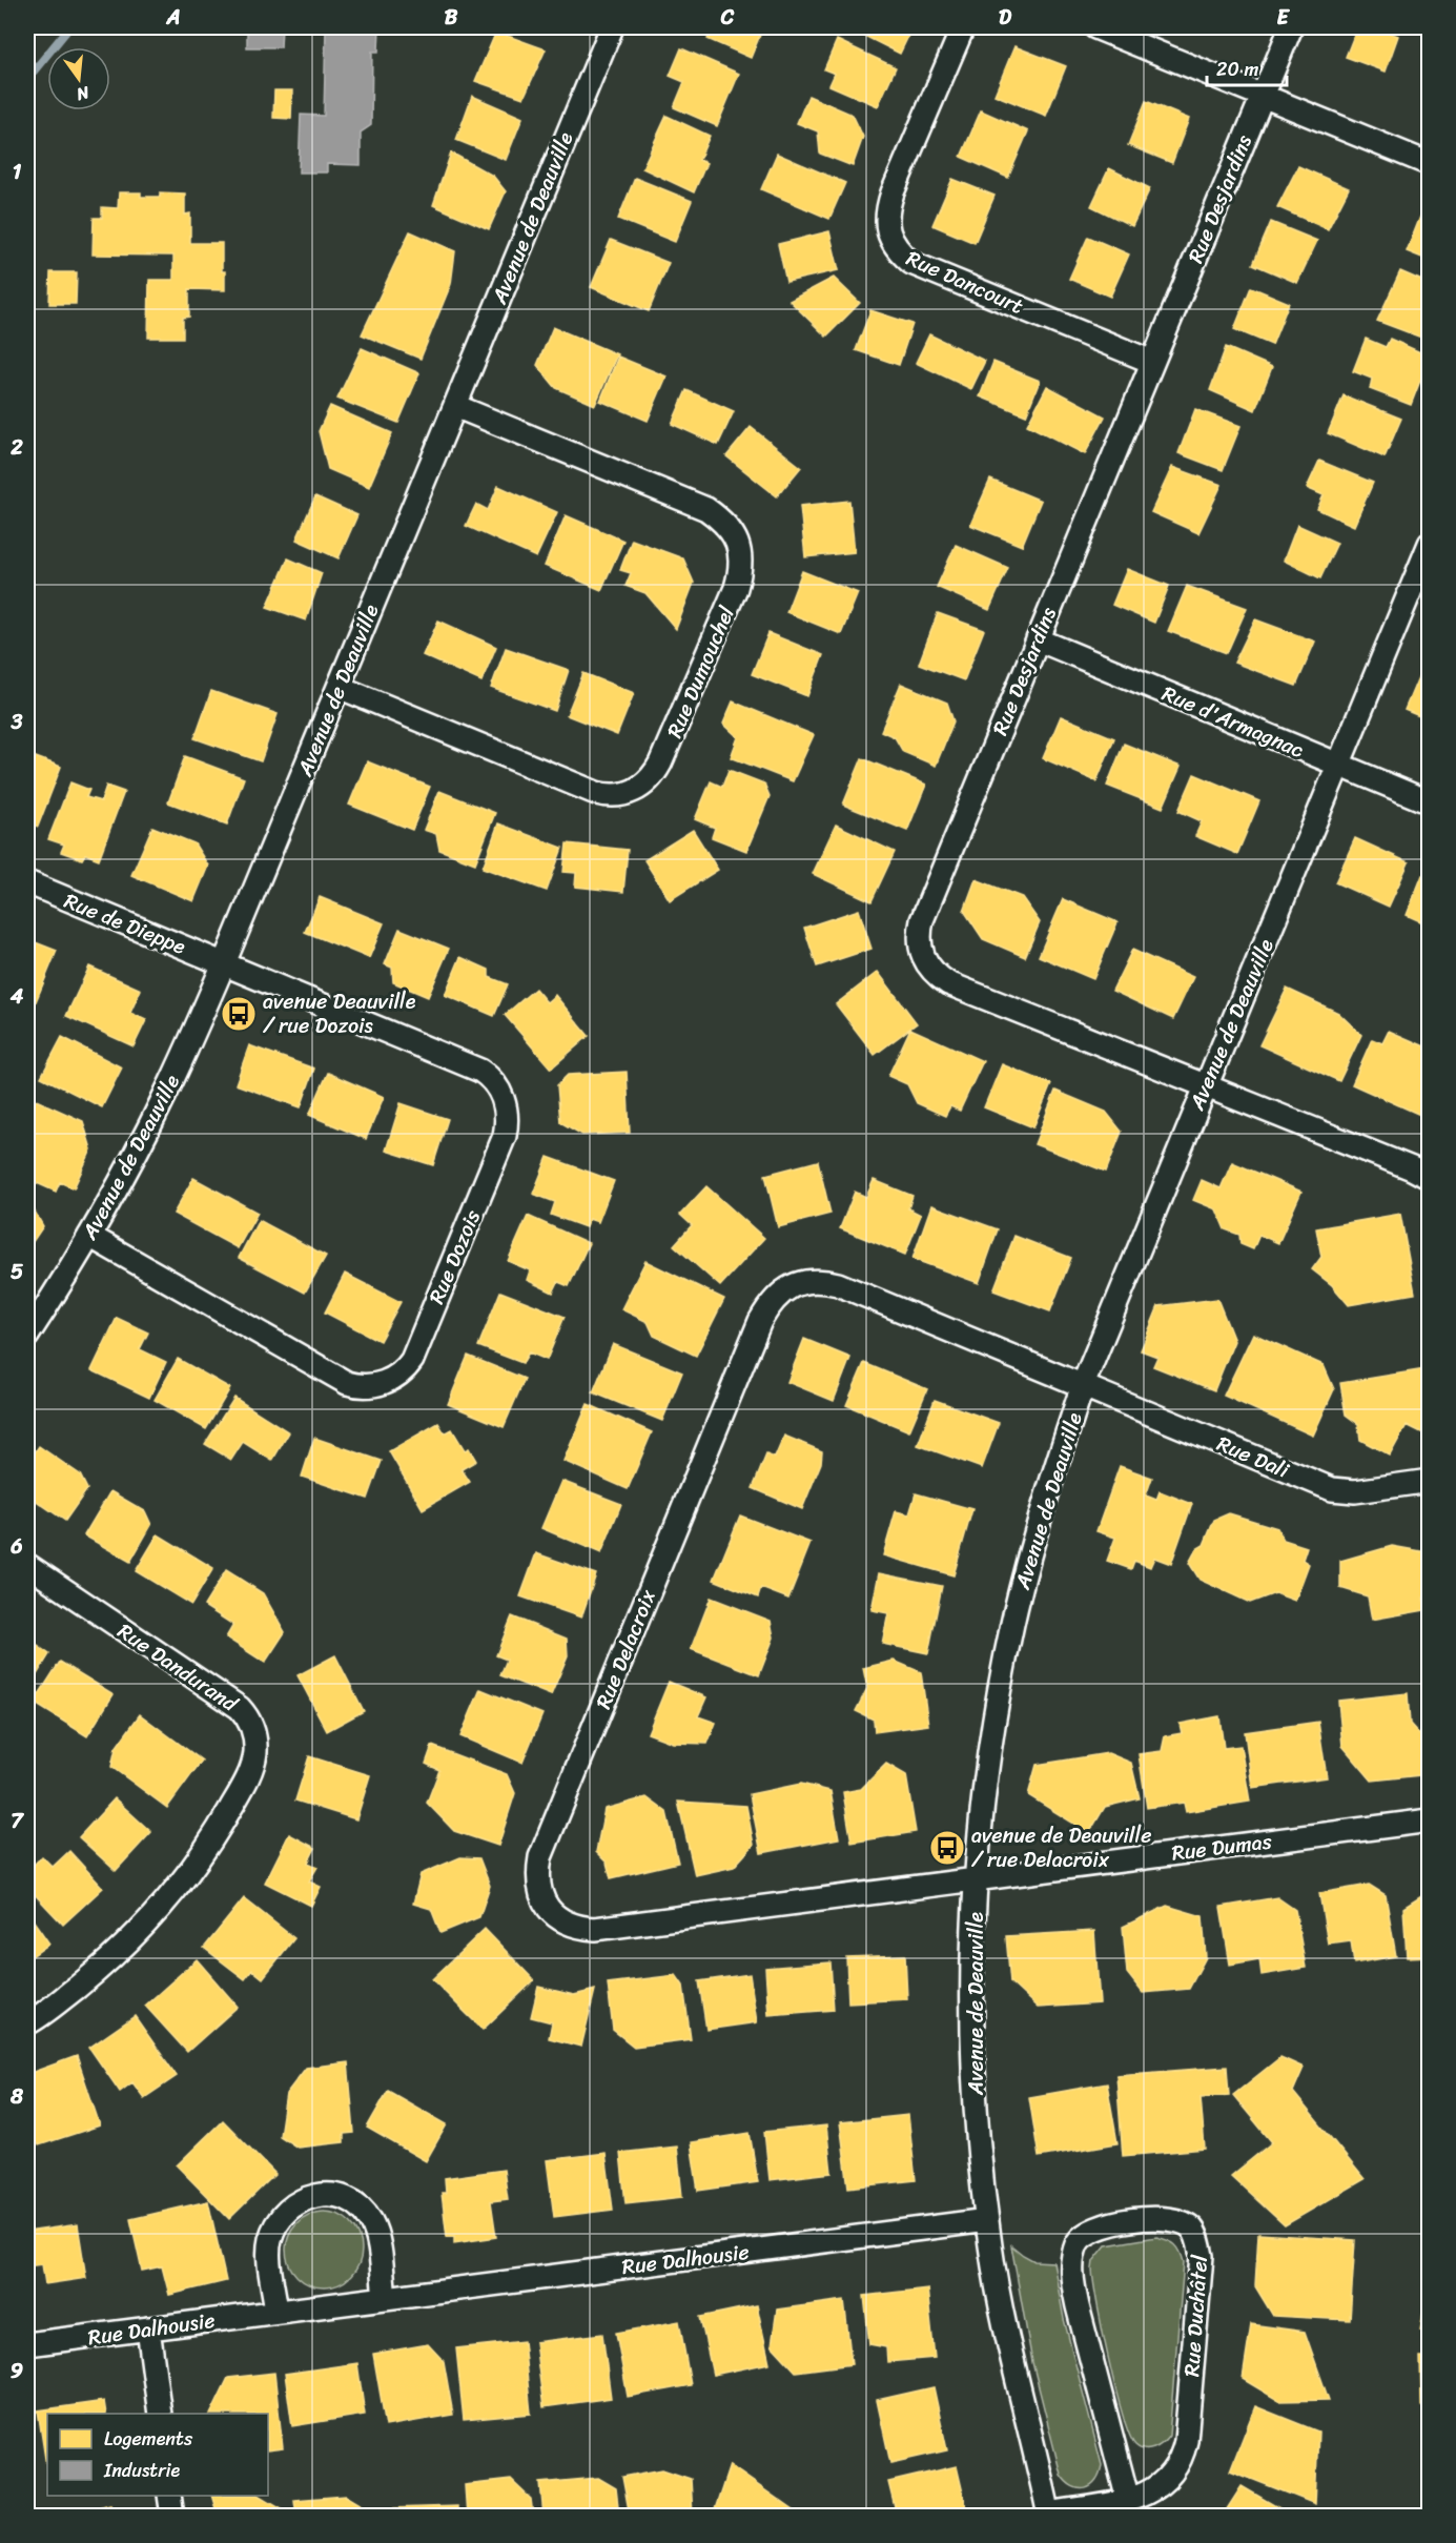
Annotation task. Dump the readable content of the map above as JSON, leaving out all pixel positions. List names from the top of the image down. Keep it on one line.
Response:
{"streets":{"street":["Rue Desjardins","Avenue de Deauville","Rue Dancourt","Rue Dumouchel","Rue d'Armagnac","Rue de Dieppe","Rue Dozois","Rue Dali","Rue Delacroix","Rue Dandurand","Rue Dumas","Rue Dalhousie","Rue Duchâtel"]},"crossings":[["Rue Desjardins","Avenue de Deauville"],["Rue Desjardins","Rue Dancourt"],["Rue Desjardins","Rue d'Armagnac"],["Avenue de Deauville","Rue Dumouchel"],["Avenue de Deauville","Rue d'Armagnac"],["Avenue de Deauville","Rue de Dieppe"],["Avenue de Deauville","Rue Dozois"],["Avenue de Deauville","Rue Dali"],["Avenue de Deauville","Rue Delacroix"],["Avenue de Deauville","Rue Dumas"],["Avenue de Deauville","Rue Dalhousie"],["Avenue de Deauville","Rue Duchâtel"],["Rue de Dieppe","Rue Dozois"],["Rue Dali","Rue Delacroix"],["Rue Delacroix","Rue Dumas"]],"places":{"bus stop":["avenue Deauville / rue Dozois","avenue de Deauville / rue Delacroix"]},"legend":["Logements","Industrie"],"scale_bar":"20 m","north":"bottom","grid":{"columns":["A","B","C","D","E"],"rows":["1","2","3","4","5","6","7","8","9"]}}
